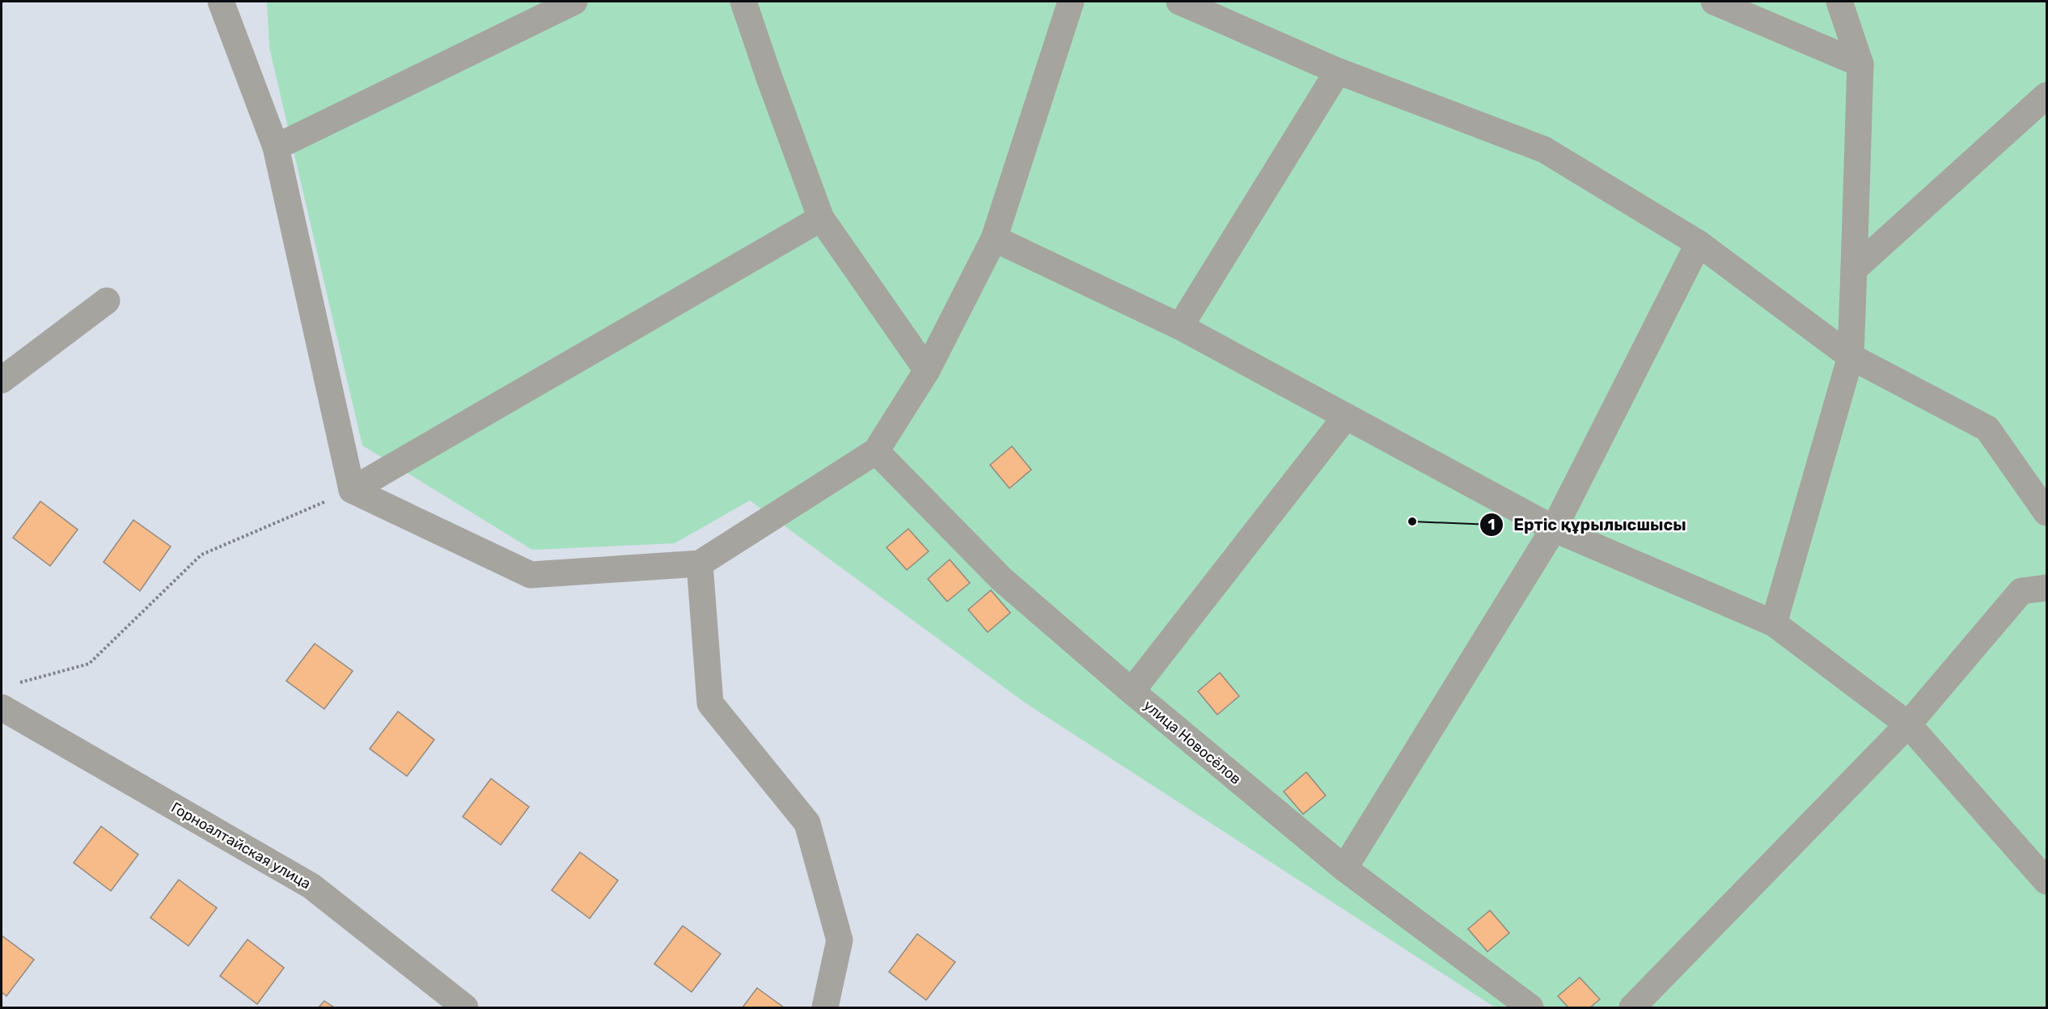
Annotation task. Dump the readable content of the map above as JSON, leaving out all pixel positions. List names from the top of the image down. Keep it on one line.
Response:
{"streets":{"street":["улица Новосёлов","Горноалтайская улица"]},"places":["Ертіс құрылысшысы"]}
